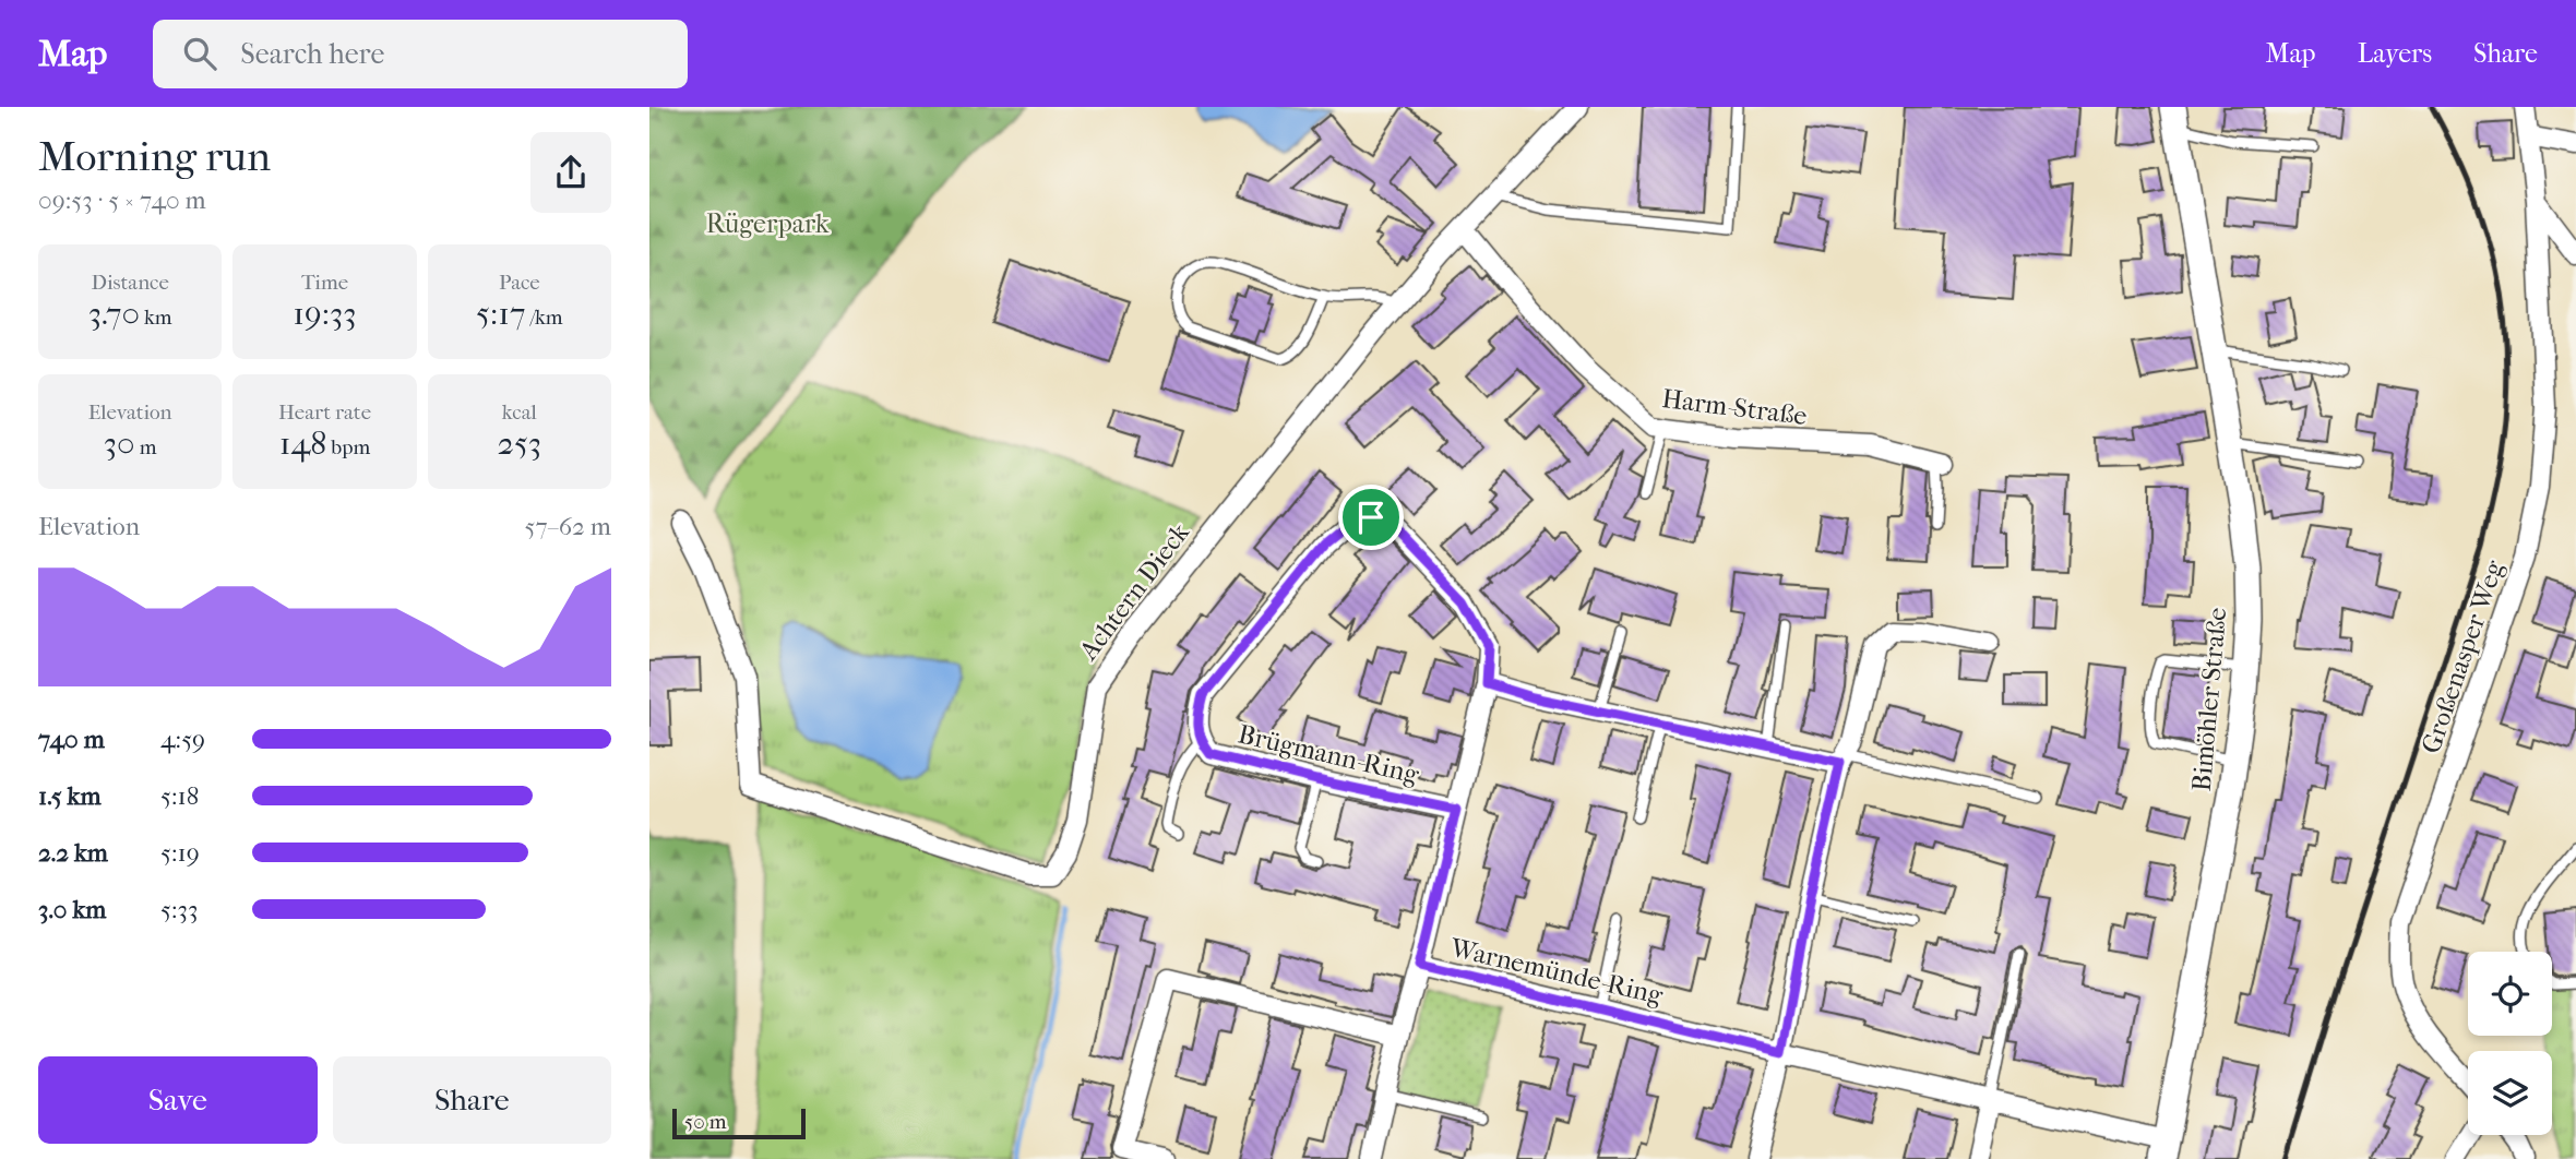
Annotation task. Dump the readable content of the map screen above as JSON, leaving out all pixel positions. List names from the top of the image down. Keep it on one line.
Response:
{"streets":{"street":["Harm-Straße","Achtern Dieck","Großenasper Weg","Bimöhler Straße","Brügmann-Ring","Warnemünde-Ring"]},"crossings":[["Harm-Straße","Achtern Dieck"],["Bimöhler Straße","Warnemünde-Ring"],["Brügmann-Ring","Warnemünde-Ring"]],"parks":["Rügerpark"],"scale_bar":"50 m","page":{"header":"Map","search":"Search here","nav":["Map","Layers","Share"],"heading":["Morning run","09:53 · 5 × 740 m"],"stats":[["Distance","3.70 km"],["Time","19:33"],["Pace","5:17 /km"],["Elevation","30 m"],["Heart rate","148 bpm"],["kcal","253"]],"chart":["Elevation","57–62 m"],"list":[{"name":"740 m","note":"4:59"},{"name":"1.5 km","note":"5:18"},{"name":"2.2 km","note":"5:19"},{"name":"3.0 km","note":"5:33"}],"buttons":["Save","Share"],"scale":"50 m"}}
